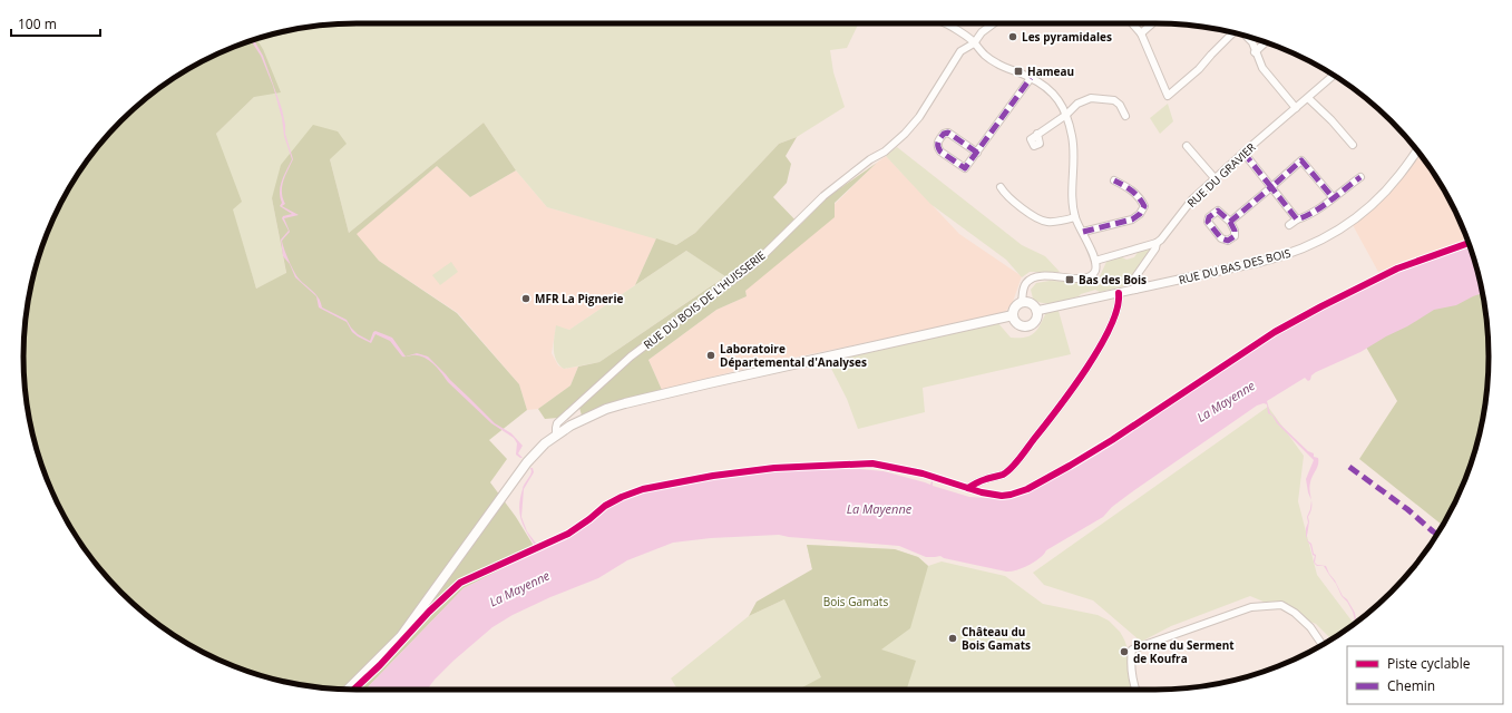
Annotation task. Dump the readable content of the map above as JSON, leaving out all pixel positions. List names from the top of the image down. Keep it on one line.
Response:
{"streets":{"street":["RUE DU GRAVIER","RUE DU BAS DES BOIS","RUE DU BOIS DE L'HUISSERIE"]},"crossings":[["RUE DU GRAVIER","RUE DU BAS DES BOIS"]],"water":["La Mayenne"],"parks":["Bois Gamats"],"places":{"other":["Les pyramidales","MFR La Pignerie","Laboratoire Départemental d'Analyses","Château du Bois Gamats","Borne du Serment de Koufra"],"transit":["Hameau","Bas des Bois"]},"legend":["Piste cyclable","Chemin"],"scale_bar":"100 m"}
